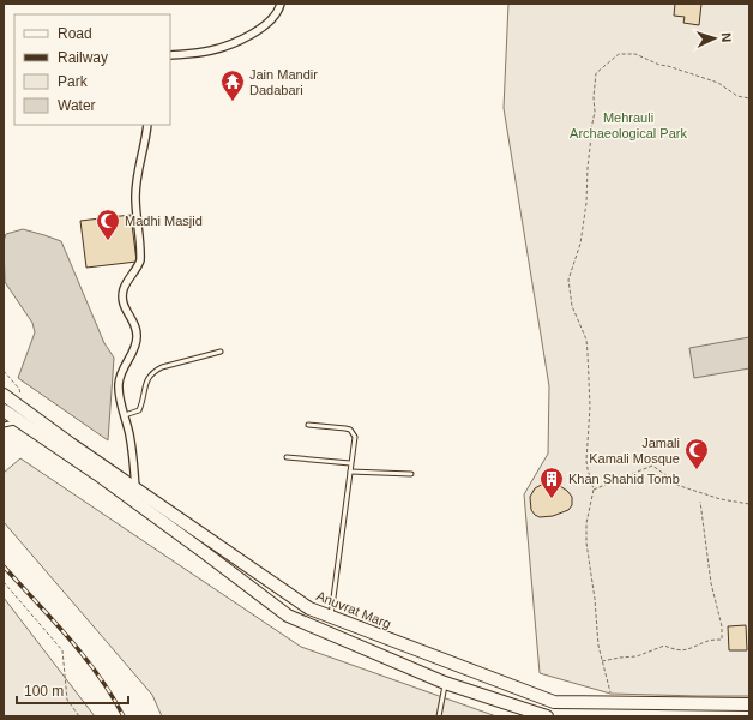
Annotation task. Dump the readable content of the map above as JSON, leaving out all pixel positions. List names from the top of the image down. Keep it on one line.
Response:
{"streets":{"highway":["Anuvrat Marg"]},"parks":["Mehrauli Archaeological Park"],"places":{"temple":["Jain Mandir Dadabari"],"mosque":["Madhi Masjid","Jamali Kamali Mosque"],"building":["Khan Shahid Tomb"]},"legend":["Road","Railway","Park","Water"],"scale_bar":"100 m","north":"right"}
